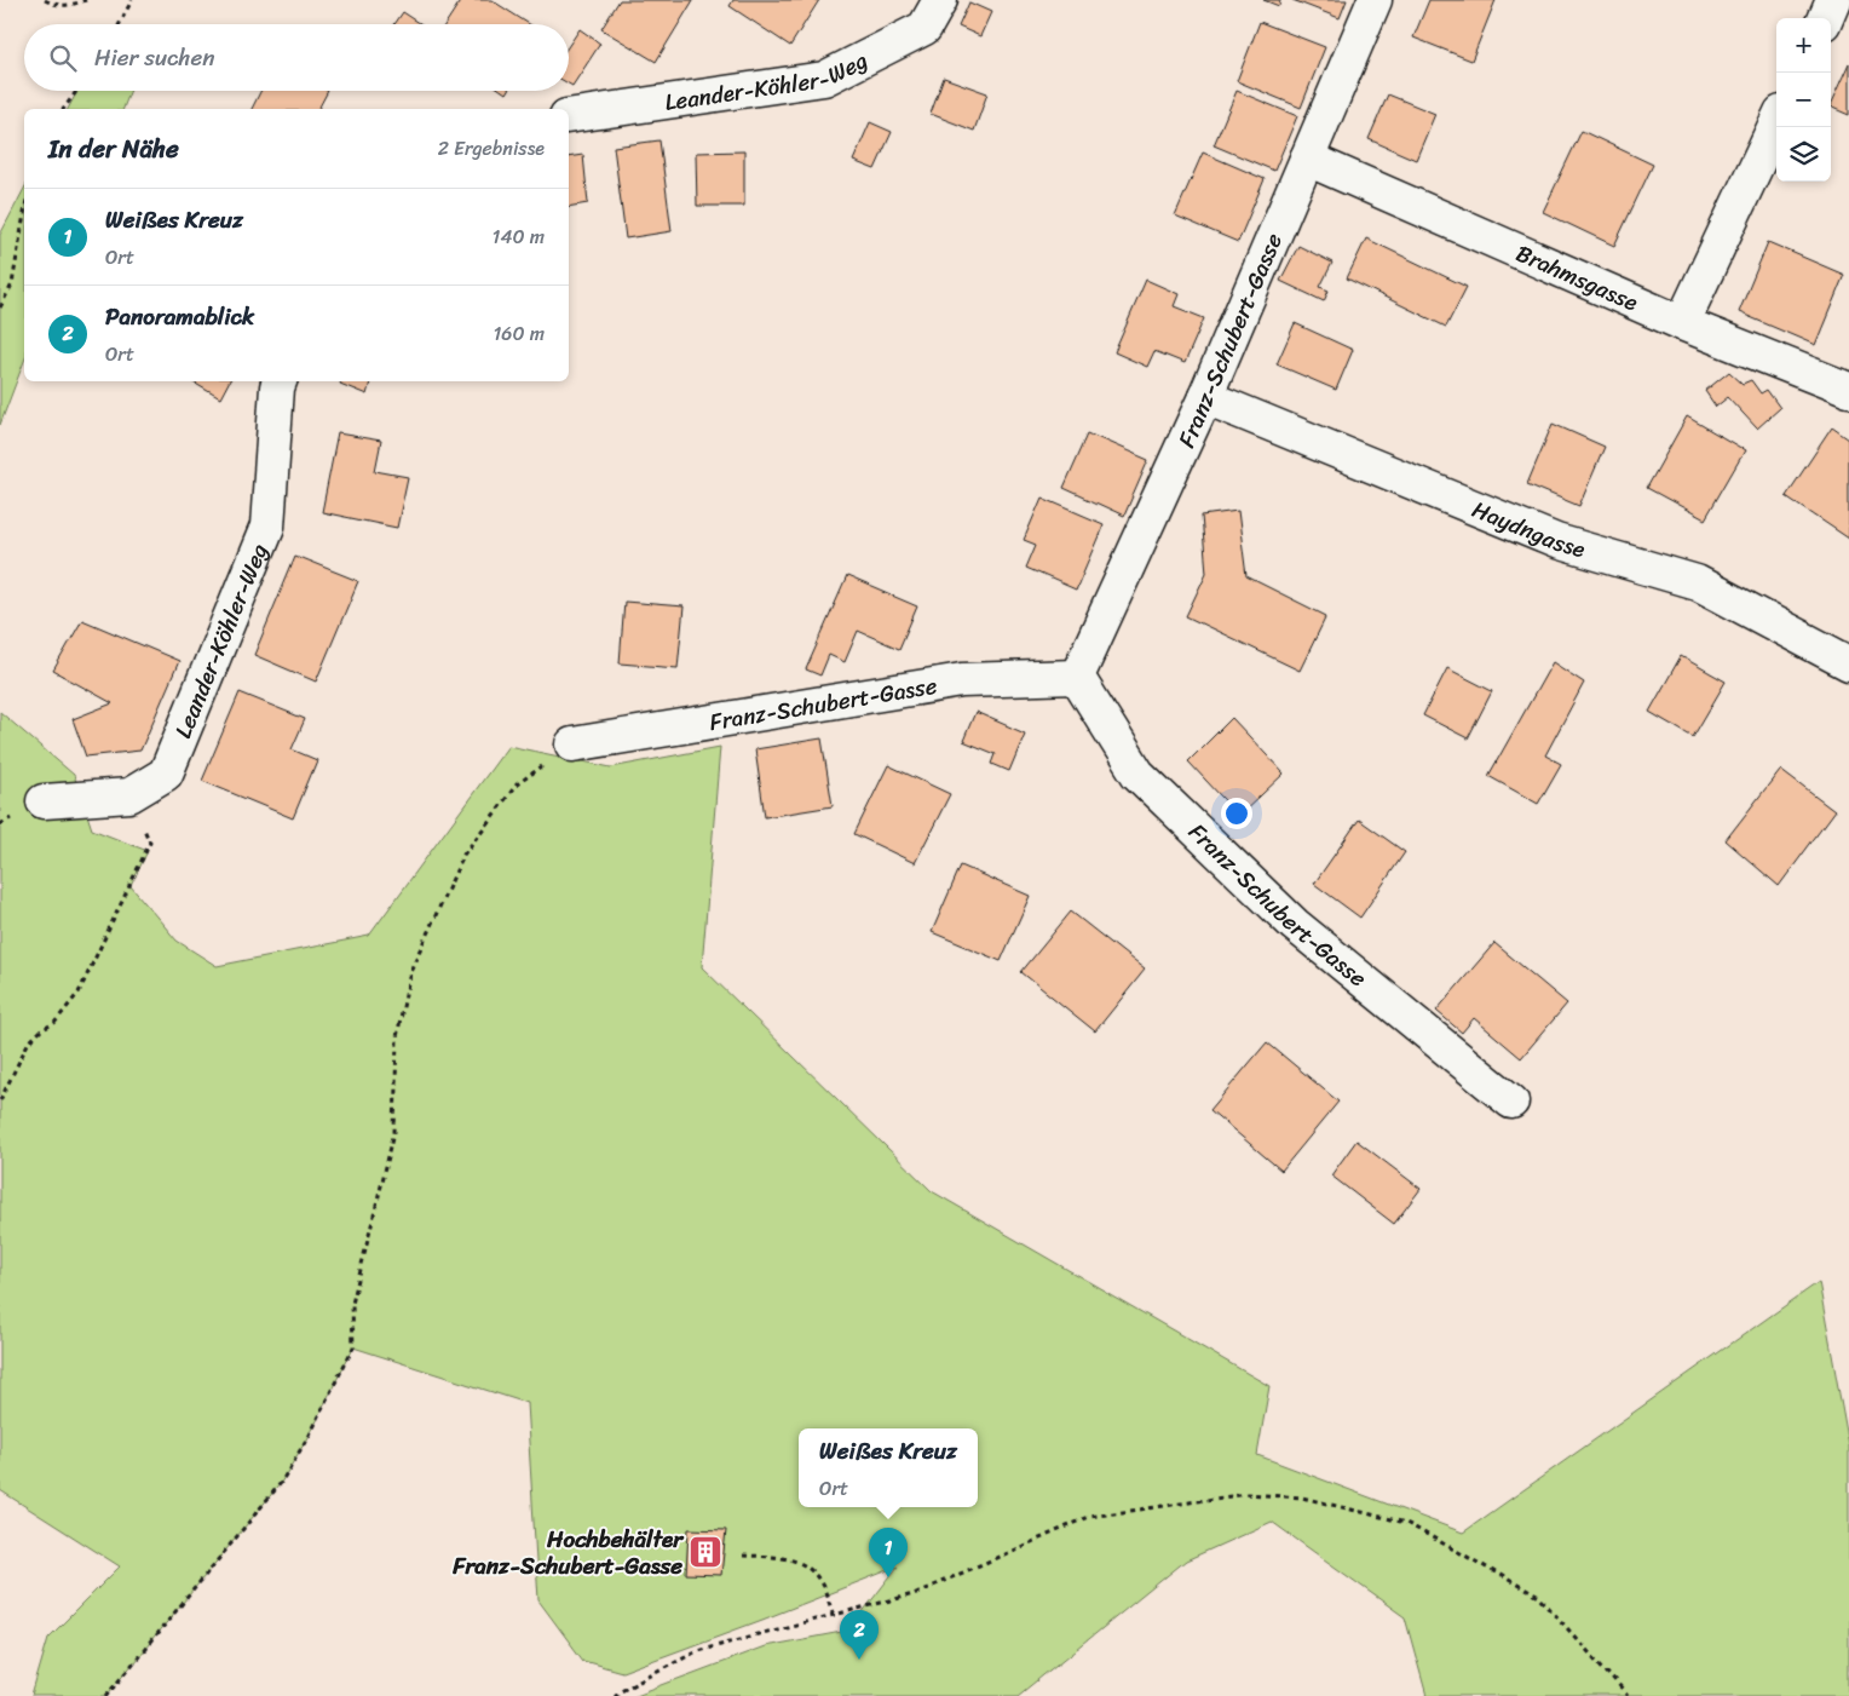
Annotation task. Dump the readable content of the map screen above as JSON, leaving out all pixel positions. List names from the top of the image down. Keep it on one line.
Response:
{"streets":{"street":["Leander-Köhler-Weg","Brahmsgasse","Franz-Schubert-Gasse","Haydngasse"]},"crossings":[["Brahmsgasse","Franz-Schubert-Gasse"],["Franz-Schubert-Gasse","Haydngasse"]],"places":{"building":["Hochbehälter Franz-Schubert-Gasse"]},"page":{"map_buttons":["+","−"],"search":"Hier suchen","heading":["In der Nähe","2 Ergebnisse"],"list":[{"mark":"1","name":"Weißes Kreuz","note":"Ort","value":"140 m"},{"mark":"2","name":"Panoramablick","note":"Ort","value":"160 m"}],"popup":["Weißes Kreuz","Ort"],"pins":["1","2"]}}
